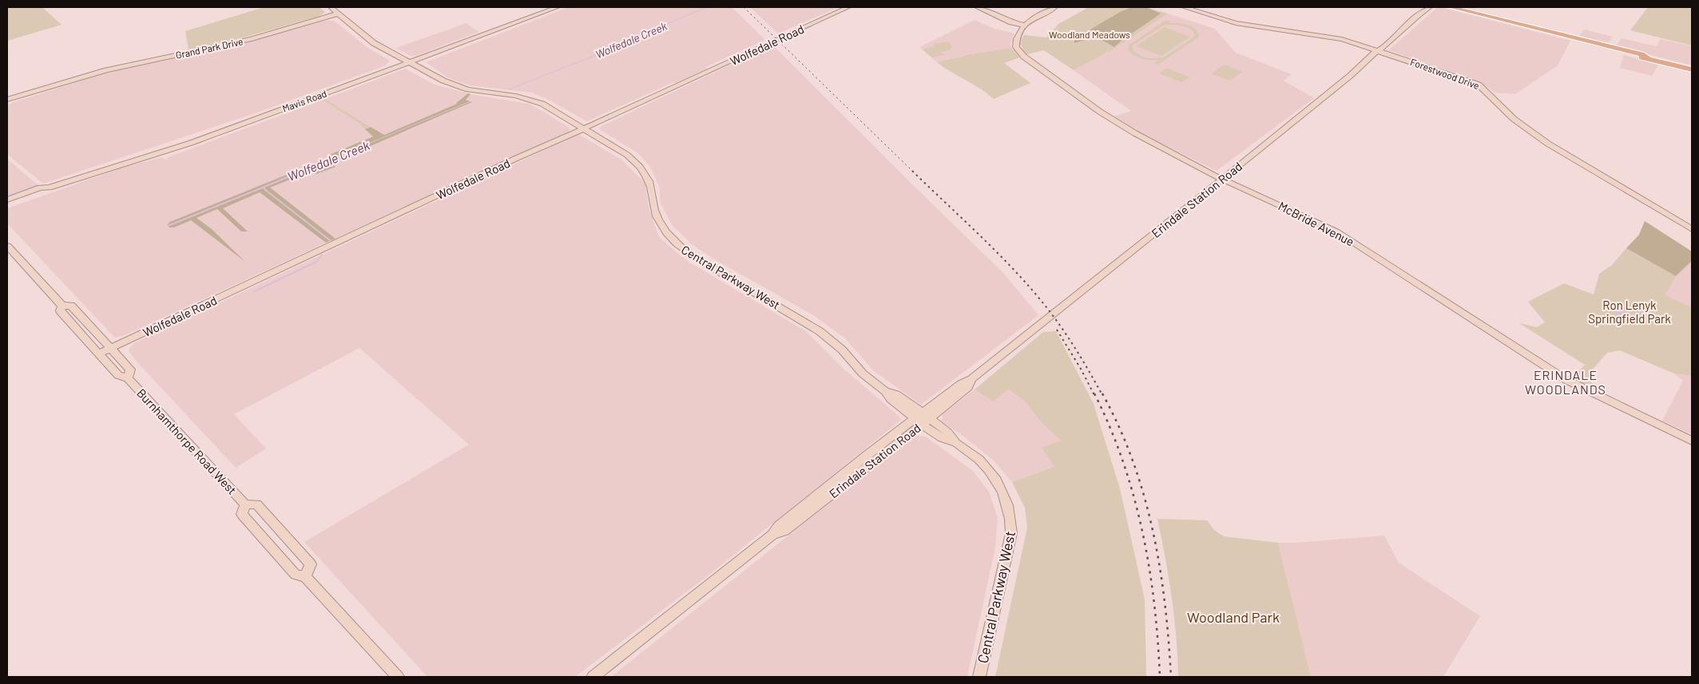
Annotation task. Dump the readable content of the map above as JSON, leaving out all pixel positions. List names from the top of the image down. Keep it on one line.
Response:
{"streets":{"street":["Wolfedale Road","Grand Park Drive","Forestwood Drive","Mavis Road","Erindale Station Road","McBride Avenue","Central Parkway West","Burnhamthorpe Road West"]},"crossings":[["Wolfedale Road","Central Parkway West"],["Wolfedale Road","Burnhamthorpe Road West"],["Grand Park Drive","Central Parkway West"],["Forestwood Drive","Erindale Station Road"],["Mavis Road","Central Parkway West"],["Erindale Station Road","McBride Avenue"],["Erindale Station Road","Central Parkway West"]],"districts":["ERINDALE WOODLANDS"],"water":["Wolfedale Creek"],"parks":["Woodland Meadows","Ron Lenyk Springfield Park","Woodland Park"]}
